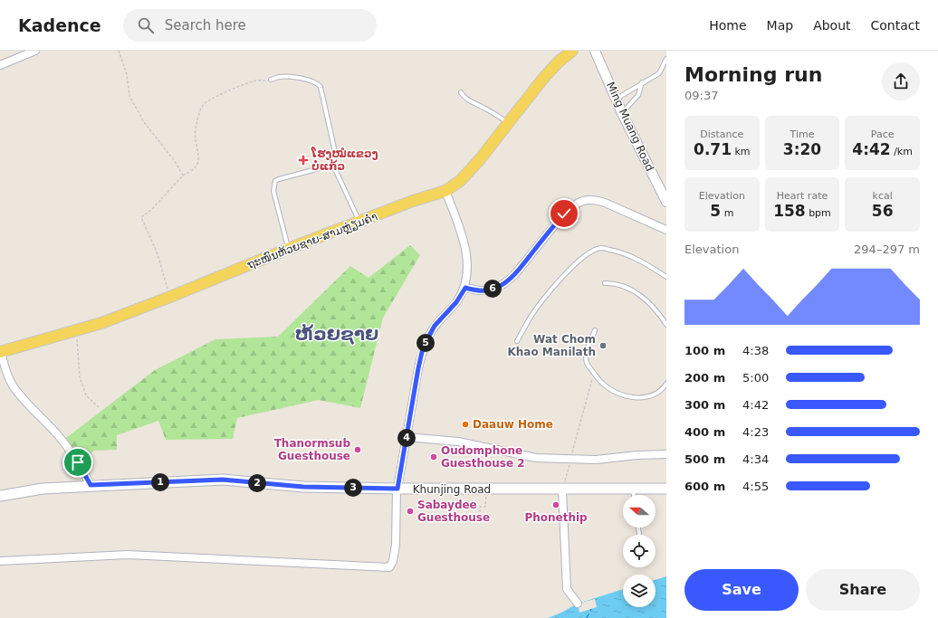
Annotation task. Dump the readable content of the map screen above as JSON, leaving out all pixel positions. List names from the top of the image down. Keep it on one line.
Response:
{"streets":{"main road":["ຖະໜົນຫ້ວຍຊາຍ-ສາມຫຼ່ຽມຄຳ","Khunjing Road"],"street":["Ming Muang Road"]},"districts":["ຫ້ວຍຊາຍ"],"places":{"health":["ໂຮງໝໍແຂວງ ບໍ່ແກ້ວ"],"other":["Wat Chom Khao Manilath","Daauw Home","Thanormsub Guesthouse","Oudomphone Guesthouse 2","Phonethip","Sabaydee Guesthouse"]},"north":"left","page":{"header":"Kadence","search":"Search here","nav":["Home","Map","About","Contact"],"heading":["Morning run","09:37"],"stats":[["Distance","0.71 km"],["Time","3:20"],["Pace","4:42 /km"],["Elevation","5 m"],["Heart rate","158 bpm"],["kcal","56"]],"chart":["Elevation","294–297 m"],"pins":["6","5","4","1","2","3"],"list":[{"name":"100 m","note":"4:38"},{"name":"200 m","note":"5:00"},{"name":"300 m","note":"4:42"},{"name":"400 m","note":"4:23"},{"name":"500 m","note":"4:34"},{"name":"600 m","note":"4:55"}],"buttons":["Save","Share"]}}
